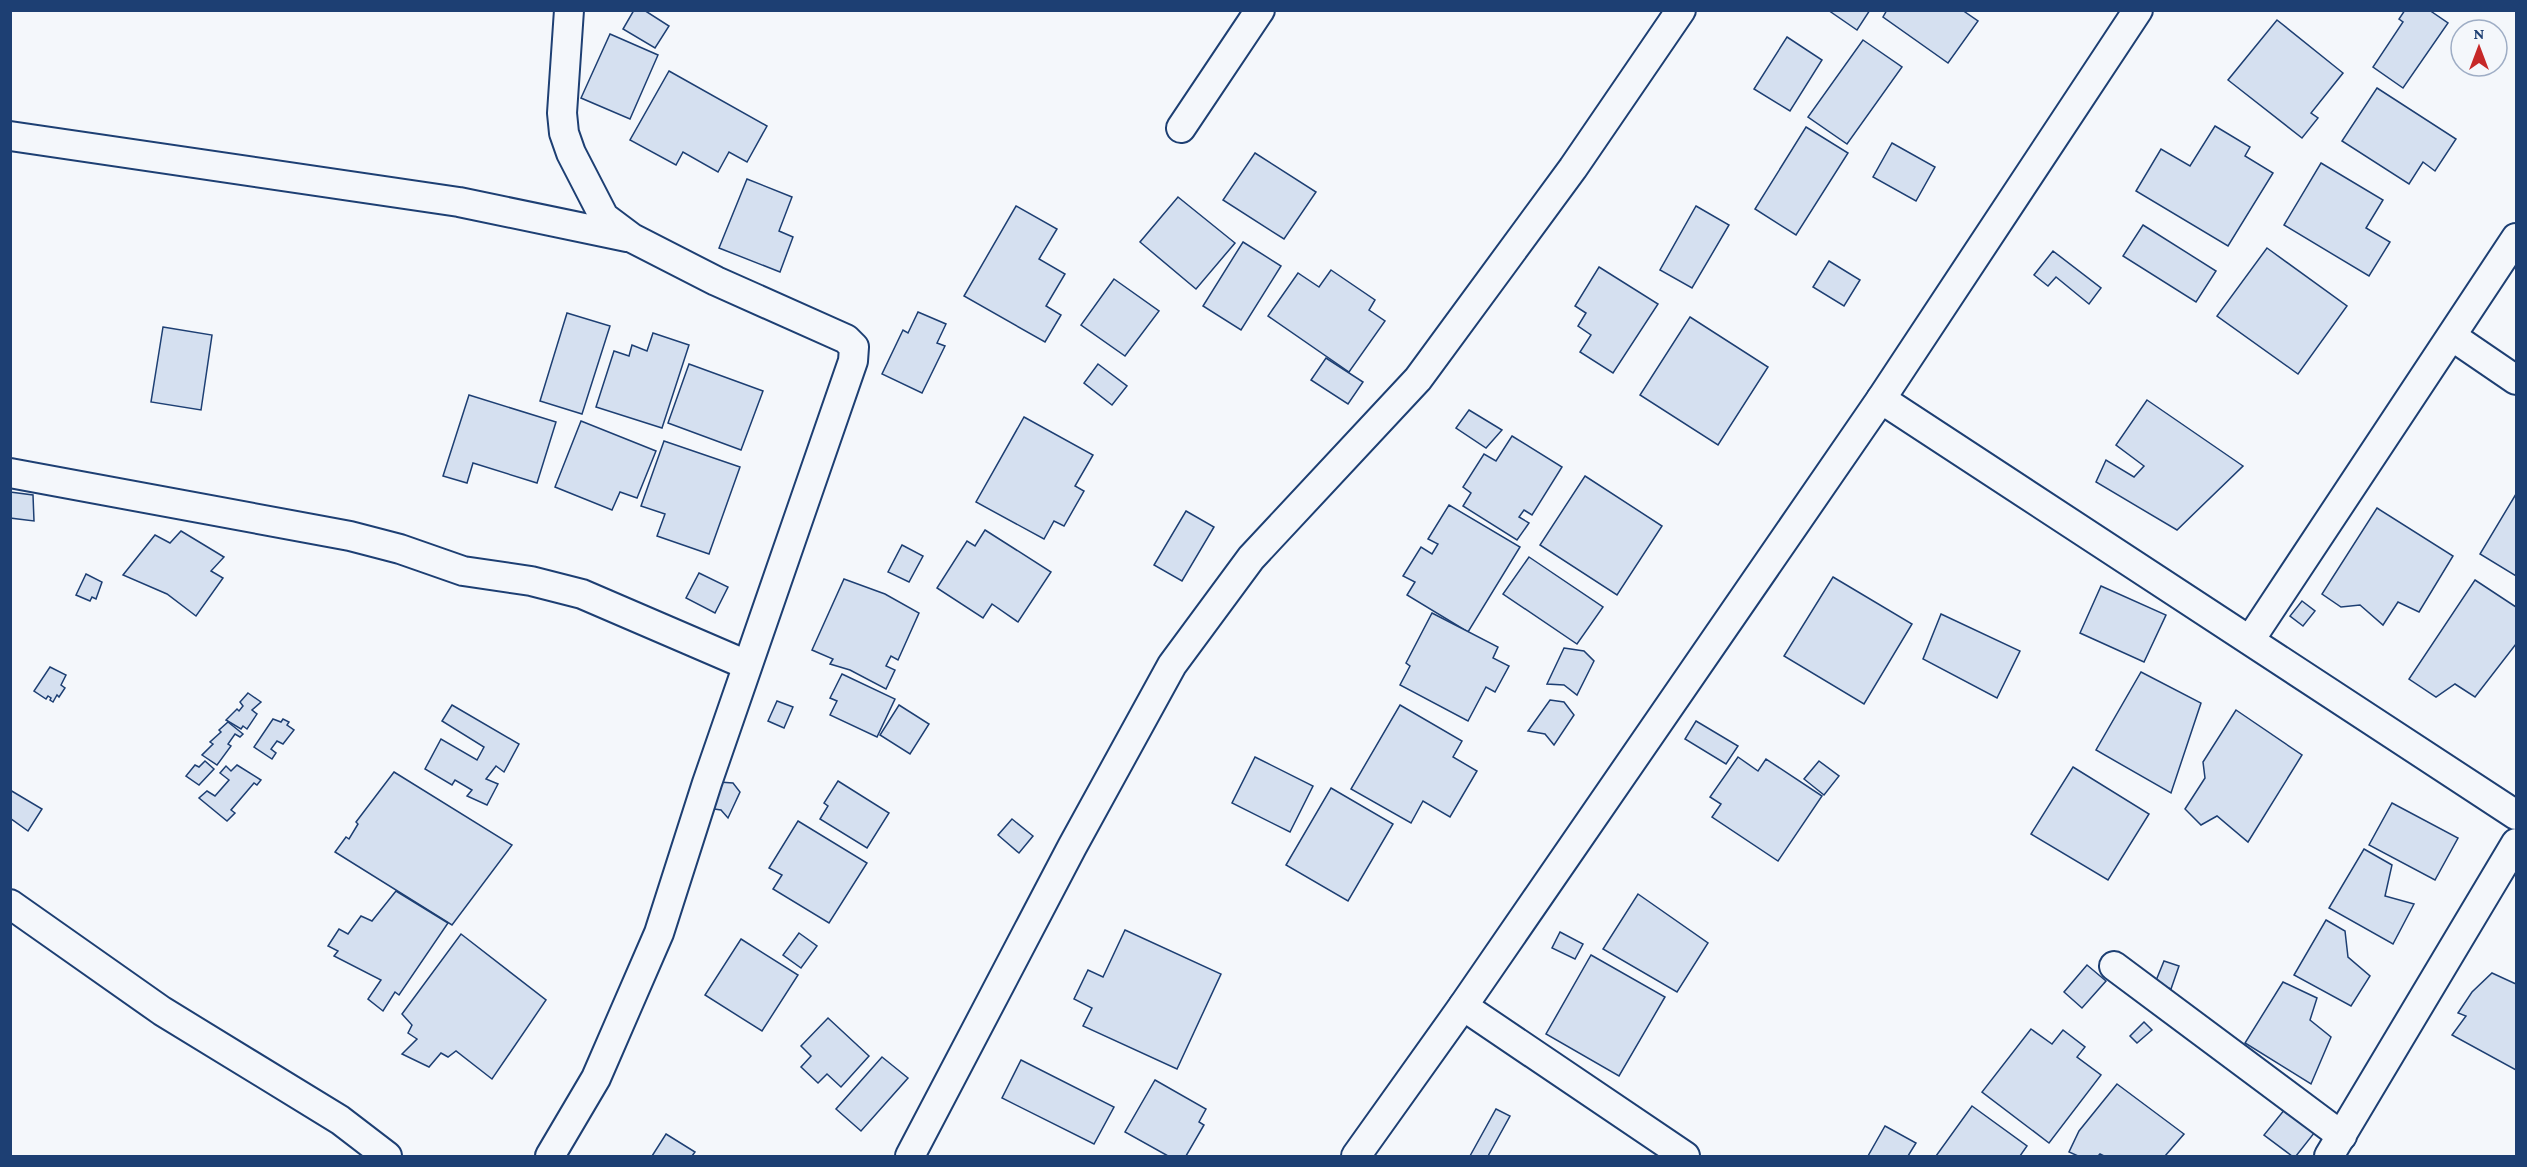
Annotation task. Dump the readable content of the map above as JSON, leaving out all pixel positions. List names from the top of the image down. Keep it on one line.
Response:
{"north":"top"}
